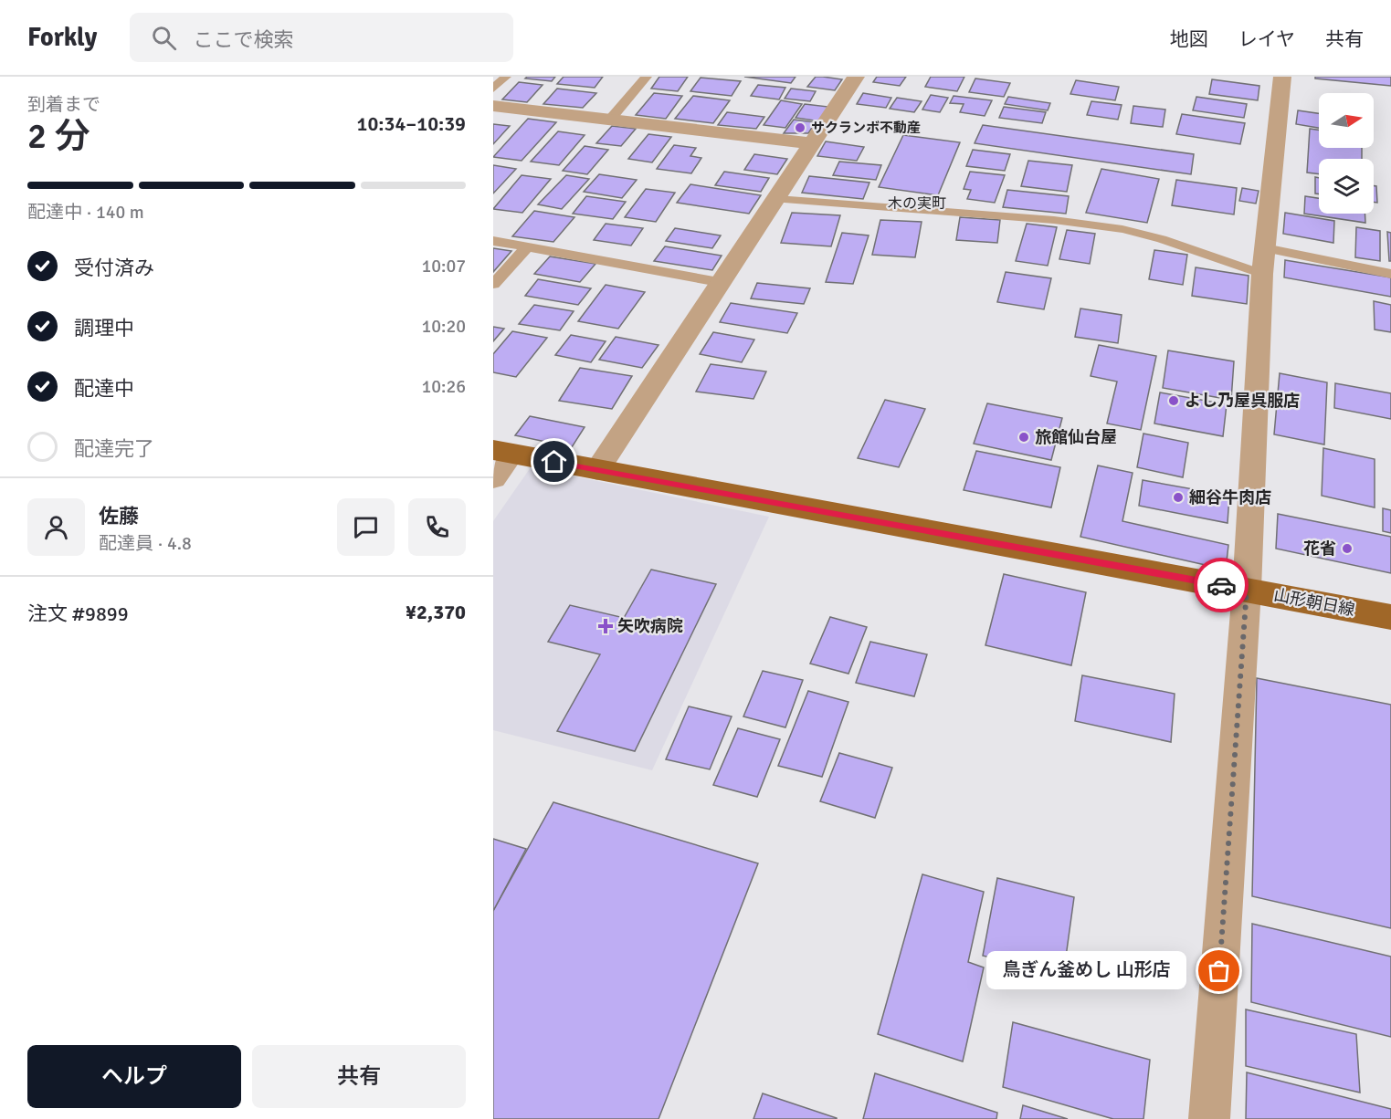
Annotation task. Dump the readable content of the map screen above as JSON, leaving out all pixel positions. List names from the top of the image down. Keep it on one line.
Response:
{"streets":{"main road":["山形朝日線"]},"districts":["木の実町"],"places":{"other":["サクランボ不動産","よし乃屋呉服店","旅館仙台屋","細谷牛肉店","花省","鳥ぎん釜めし 山形店"],"health":["矢吹病院"]},"north":"right","page":{"header":"Forkly","search":"ここで検索","nav":["地図","レイヤ","共有"],"heading":["2 分","到着まで","10:34–10:39"],"panel":["佐藤","配達員 · 4.8","注文 #9899","¥2,370"],"bar":"配達中 · 140 m","list":[["受付済み","10:07"],["調理中","10:20"],["配達中","10:26"],"配達完了"],"bubble":"鳥ぎん釜めし 山形店","buttons":["ヘルプ","共有"]}}
